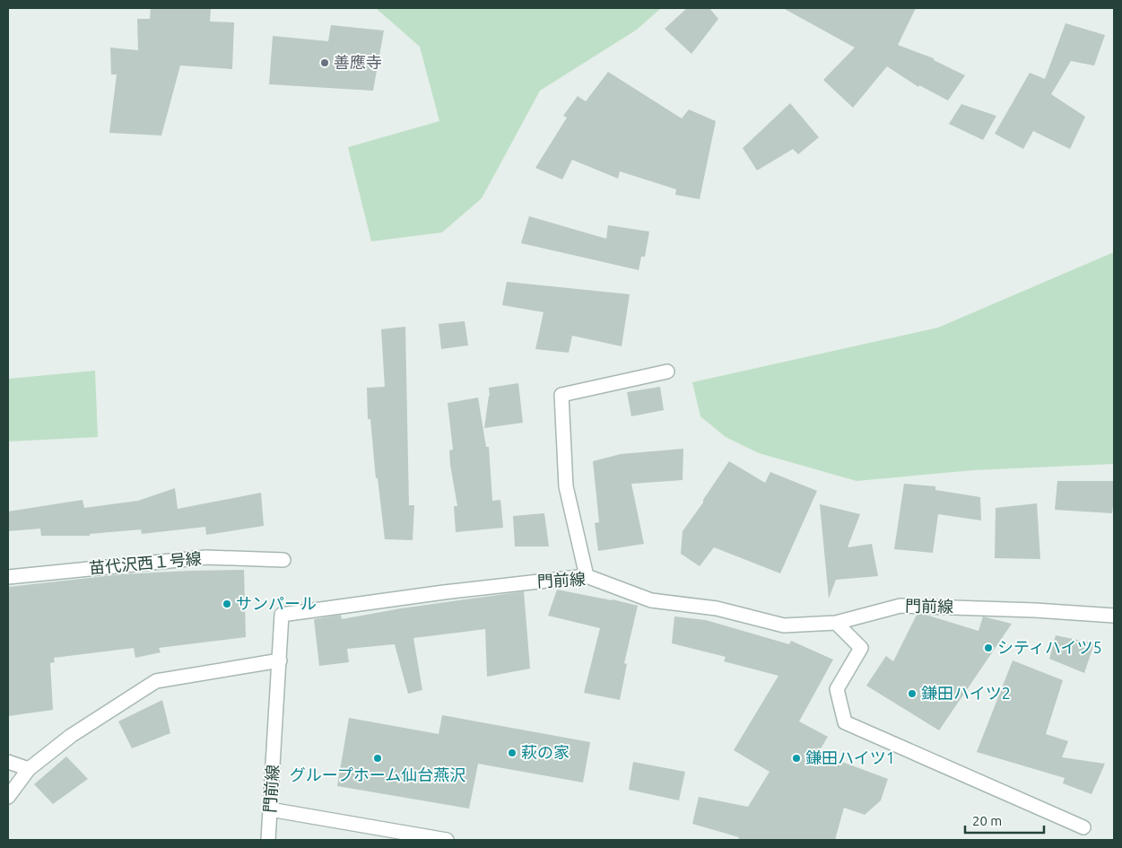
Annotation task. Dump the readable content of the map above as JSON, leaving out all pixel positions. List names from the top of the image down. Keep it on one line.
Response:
{"streets":{"street":["苗代沢西１号線","門前線"]},"places":["善應寺","サンパール","シティハイツ5","鎌田ハイツ2","萩の家","グループホーム仙台燕沢","鎌田ハイツ1"],"scale_bar":"20 m"}
